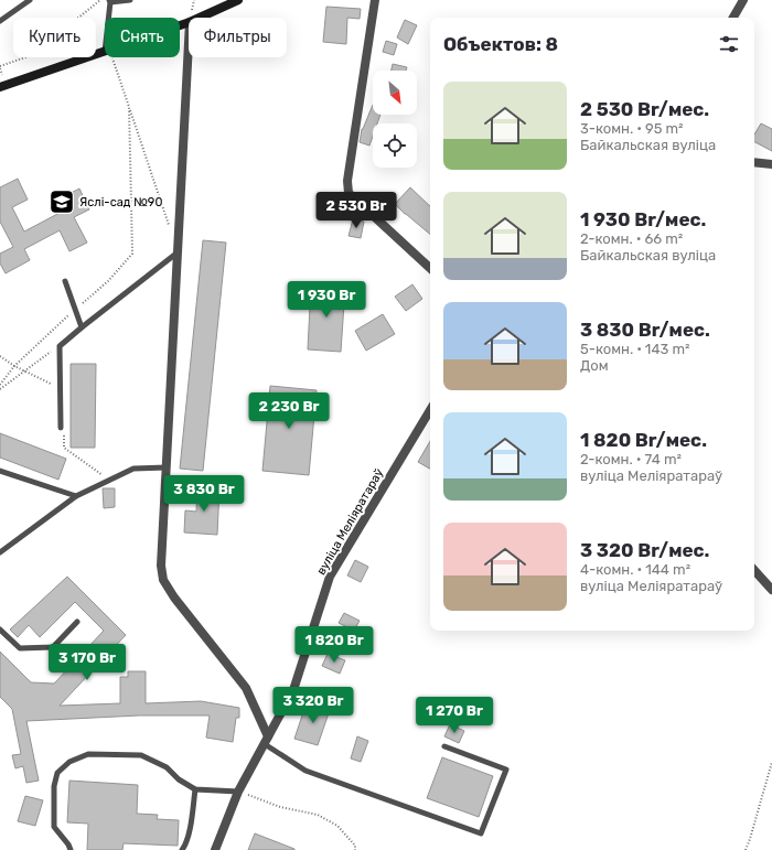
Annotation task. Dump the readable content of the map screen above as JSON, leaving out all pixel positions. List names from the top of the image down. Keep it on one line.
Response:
{"streets":{"street":["вуліца Меліяратараў"]},"places":{"school or university":["Яслі-сад №90"]},"north":"bottom right","page":{"chip":["Купить","Снять","Фильтры"],"heading":"Объектов: 8","list":[{"name":"2 530 Br/мес.","note":"3-комн. · 95 m² · Байкальская вуліца"},{"name":"1 930 Br/мес.","note":"2-комн. · 66 m² · Байкальская вуліца"},{"name":"3 830 Br/мес.","note":"5-комн. · 143 m² · Дом"},{"name":"1 820 Br/мес.","note":"2-комн. · 74 m² · вуліца Меліяратараў"},{"name":"3 320 Br/мес.","note":"4-комн. · 144 m² · вуліца Меліяратараў"}],"price":["2 530 Br","1 930 Br","2 230 Br","3 830 Br","1 820 Br","3 170 Br","3 320 Br","1 270 Br"]}}
